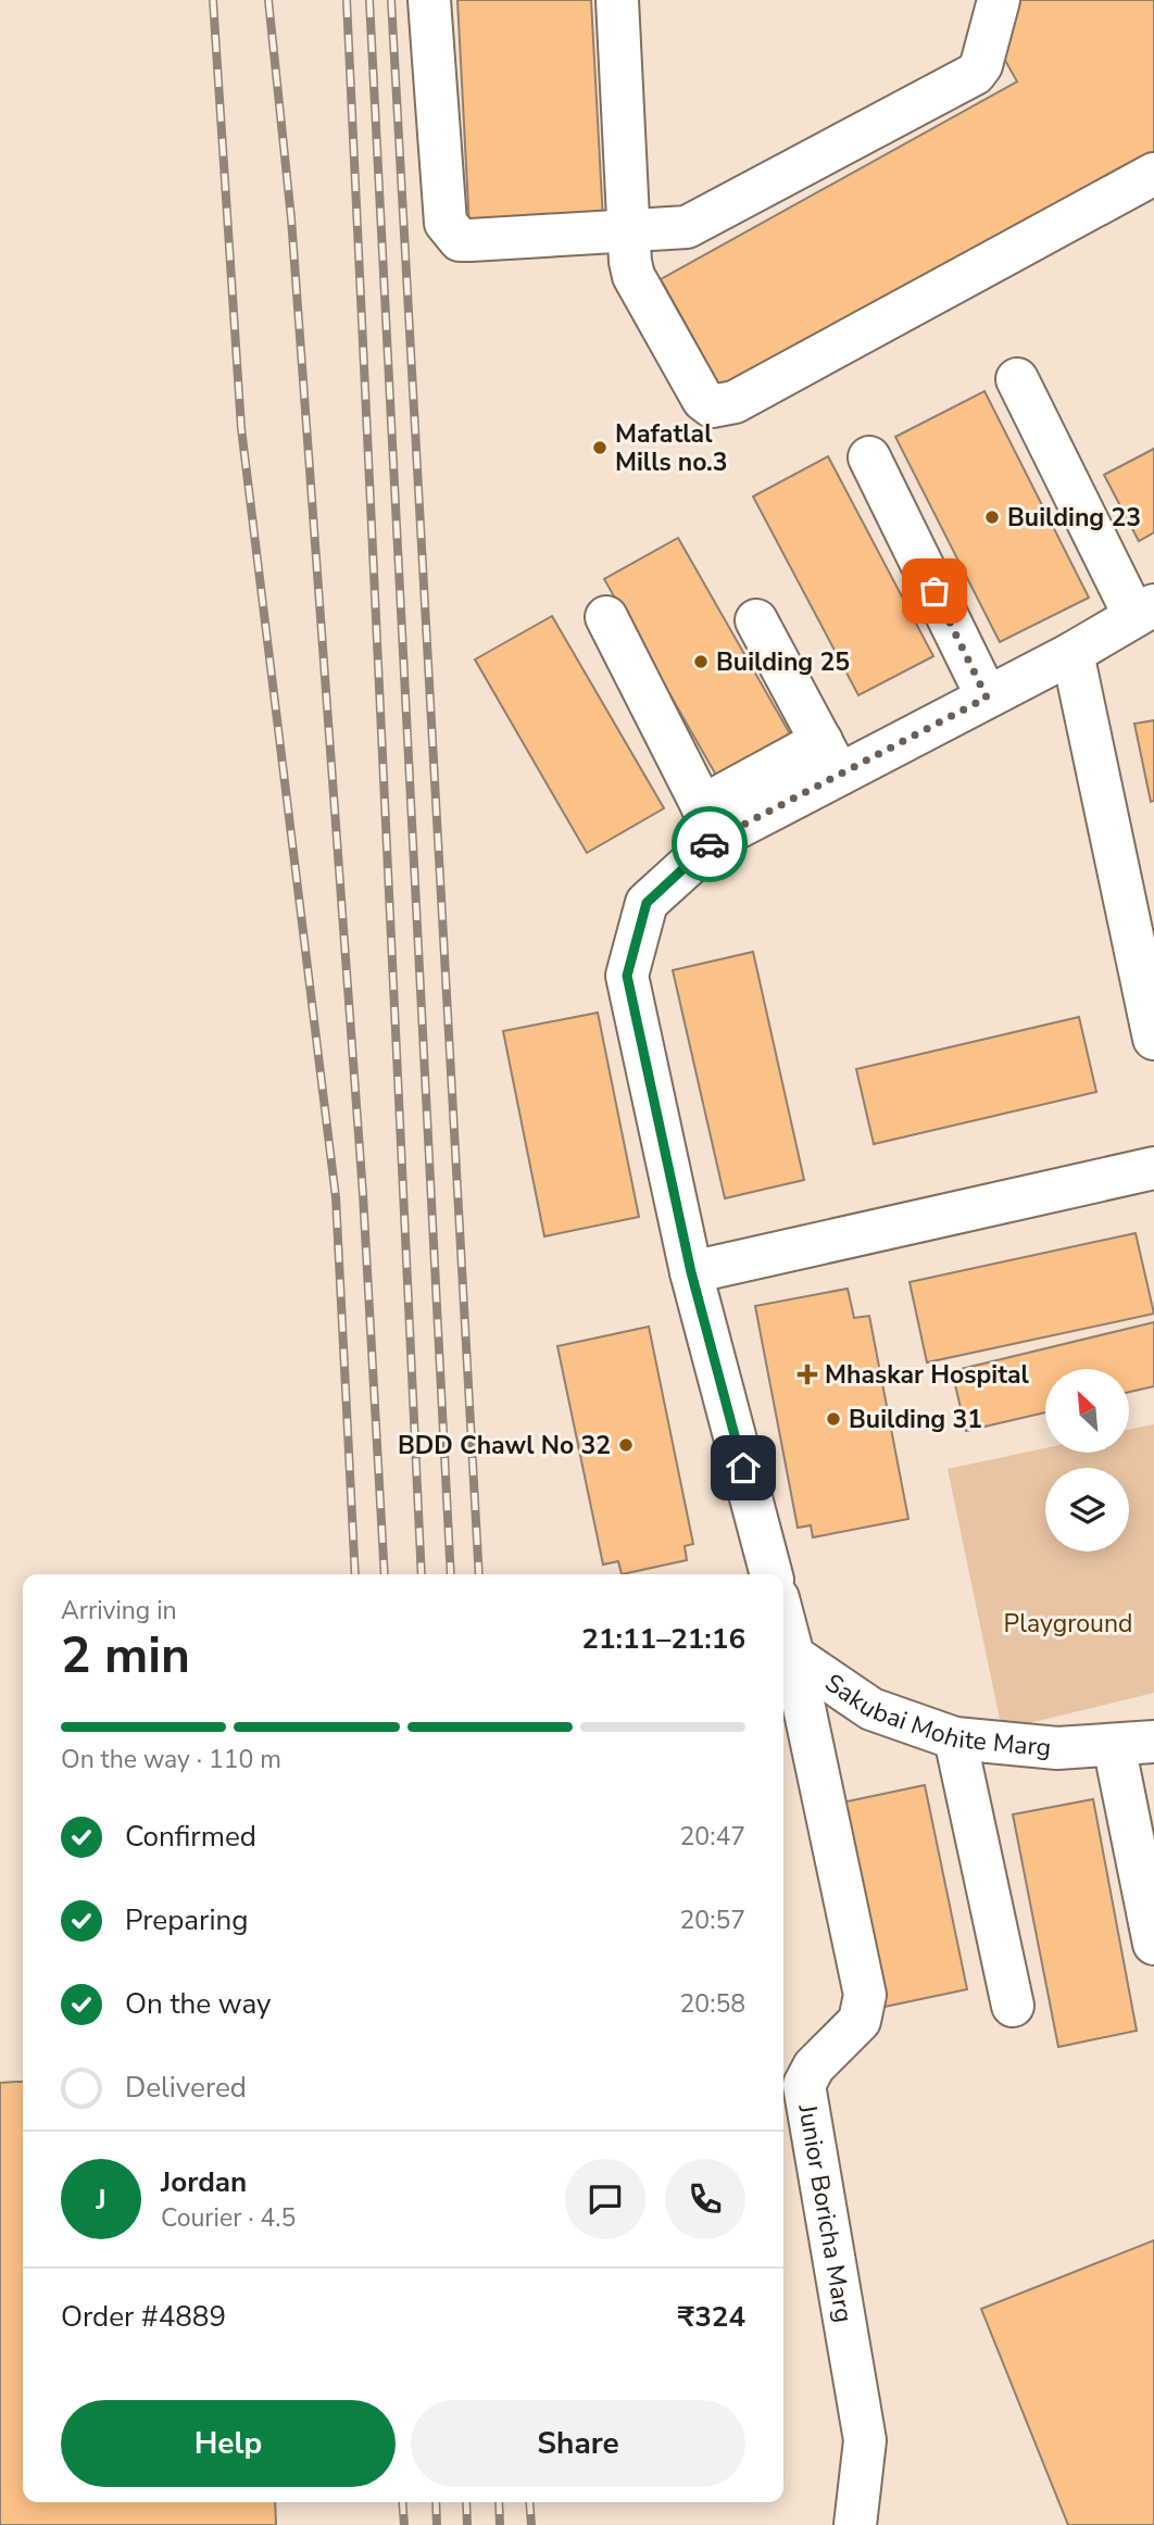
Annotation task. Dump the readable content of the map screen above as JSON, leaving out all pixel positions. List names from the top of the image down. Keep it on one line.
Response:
{"streets":{"street":["Sakubai Mohite Marg","Junior Boricha Marg"]},"crossings":[["Sakubai Mohite Marg","Junior Boricha Marg"]],"parks":["Playground"],"places":{"other":["Mafatlal Mills no.3","Building 23","Building 25","Building 31","BDD Chawl No 32"],"health":["Mhaskar Hospital"]},"north":"top left","page":{"heading":["2 min","Arriving in","21:11–21:16"],"panel":["Jordan","Courier · 4.5","Order #4889","₹324"],"bar":"On the way · 110 m","list":[["Confirmed","20:47"],["Preparing","20:57"],["On the way","20:58"],"Delivered"],"round":"J","buttons":["Help","Share"]}}
